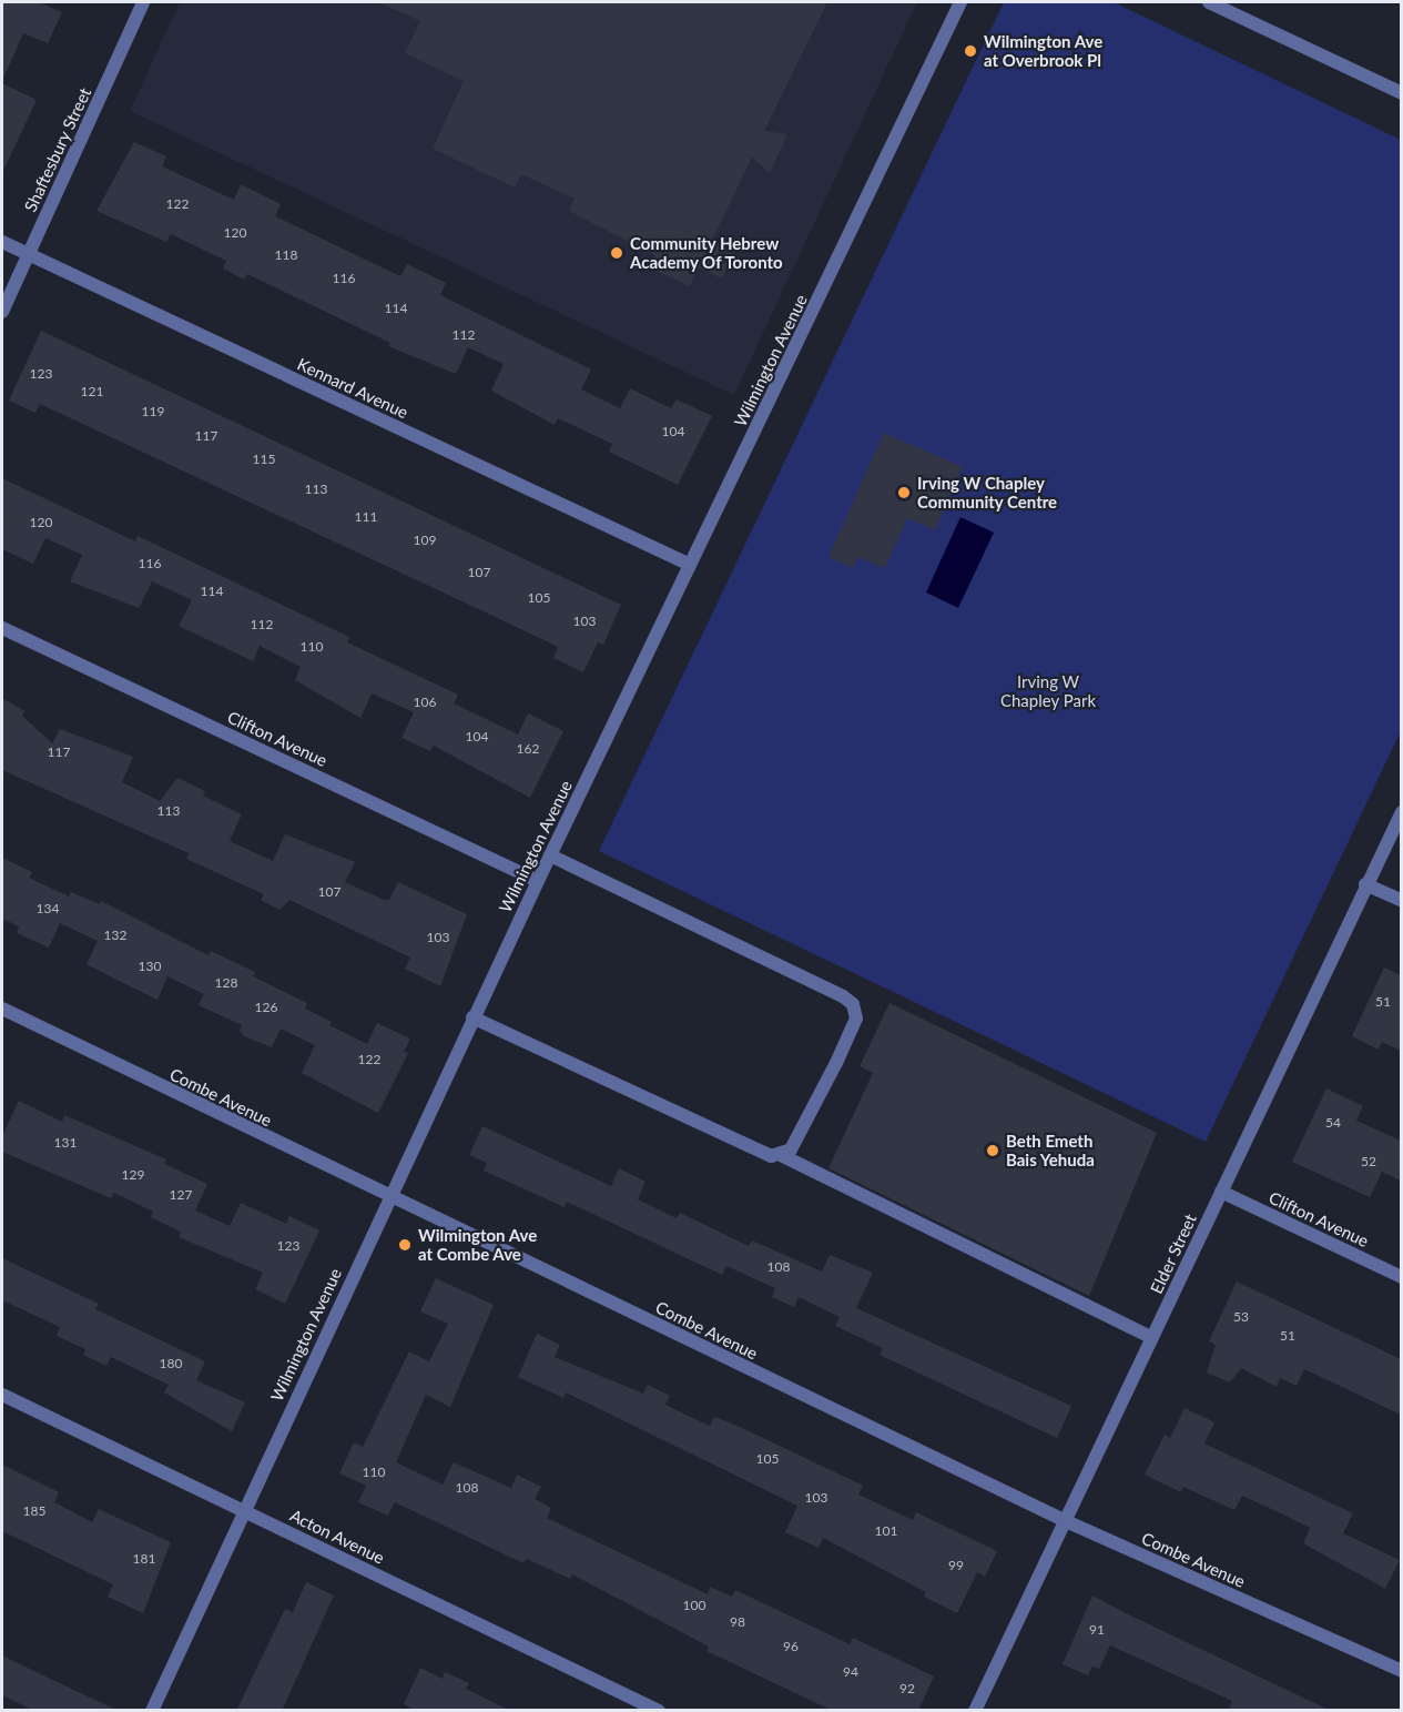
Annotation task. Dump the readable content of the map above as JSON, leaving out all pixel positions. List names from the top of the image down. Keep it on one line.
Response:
{"streets":{"street":["Shaftesbury Street","Wilmington Avenue","Kennard Avenue","Clifton Avenue","Combe Avenue","Elder Street","Acton Avenue"]},"crossings":[["Shaftesbury Street","Kennard Avenue"],["Wilmington Avenue","Kennard Avenue"],["Wilmington Avenue","Clifton Avenue"],["Wilmington Avenue","Combe Avenue"],["Wilmington Avenue","Acton Avenue"],["Clifton Avenue","Elder Street"],["Combe Avenue","Elder Street"]],"parks":["Irving W Chapley Park"],"places":["Wilmington Ave at Overbrook Pl","Community Hebrew Academy Of Toronto","Irving W Chapley Community Centre","Beth Emeth Bais Yehuda","Wilmington Ave at Combe Ave"],"house_numbers":["122","120","118","116","114","112","123","121","119","104","117","115","113","111","120","109","116","107","114","105","103","112","110","106","104","162","117","113","107","134","132","103","130","128","51","126","122","54","131","52","129","127","123","108","53","51","180","105","110","108","103","185","101","181","99","100","98","91","96","94","92"]}
